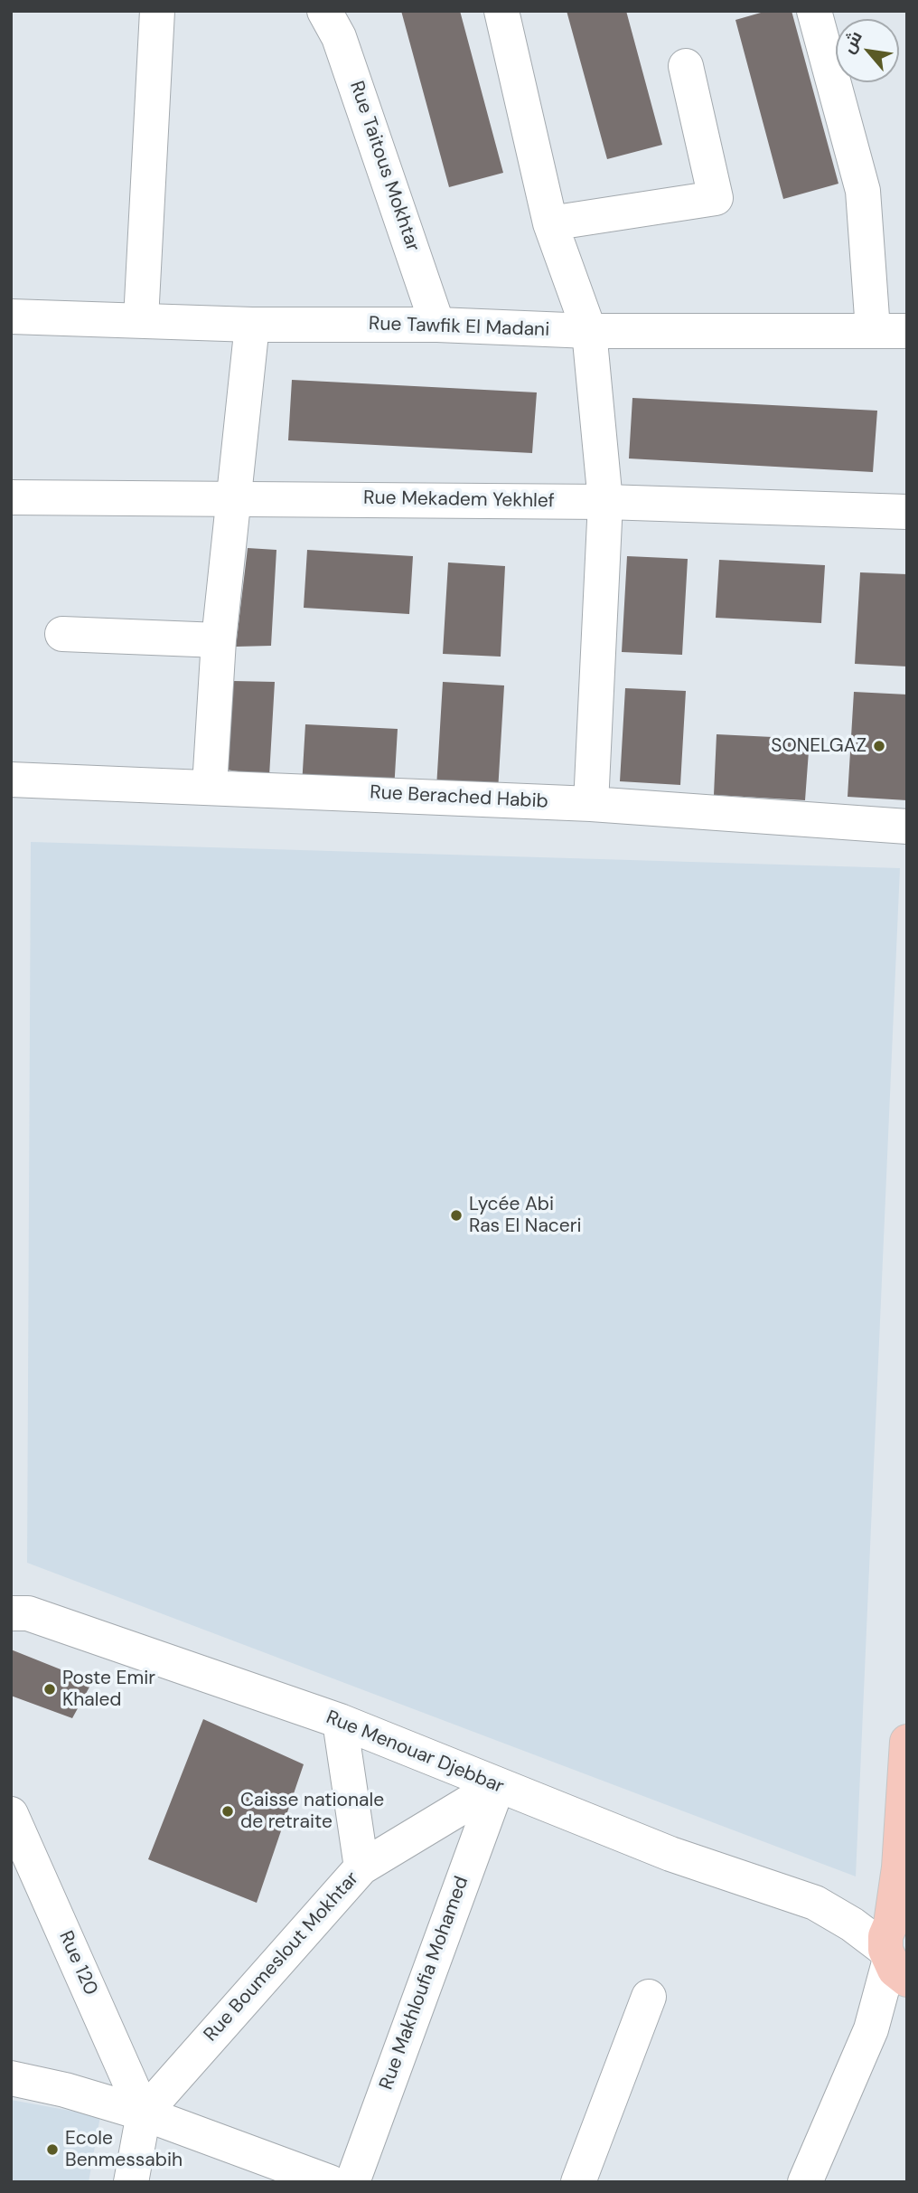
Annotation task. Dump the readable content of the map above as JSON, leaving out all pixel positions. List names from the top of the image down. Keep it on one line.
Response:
{"streets":{"street":["Rue Taitous Mokhtar","Rue Tawfik El Madani","Rue Mekadem Yekhlef","Rue Berached Habib","Rue Menouar Djebbar","Rue Boumeslout Mokhtar","Rue 120","Rue Makhloufia Mohamed"]},"crossings":[["Rue Taitous Mokhtar","Rue Tawfik El Madani"],["Rue Menouar Djebbar","Rue Boumeslout Mokhtar"],["Rue Menouar Djebbar","Rue Makhloufia Mohamed"],["Rue Boumeslout Mokhtar","Rue 120"],["Rue Boumeslout Mokhtar","Rue Makhloufia Mohamed"]],"places":["SONELGAZ","Lycée Abi Ras El Naceri","Poste Emir Khaled","Caisse nationale de retraite","Ecole Benmessabih"],"north":"top left"}
